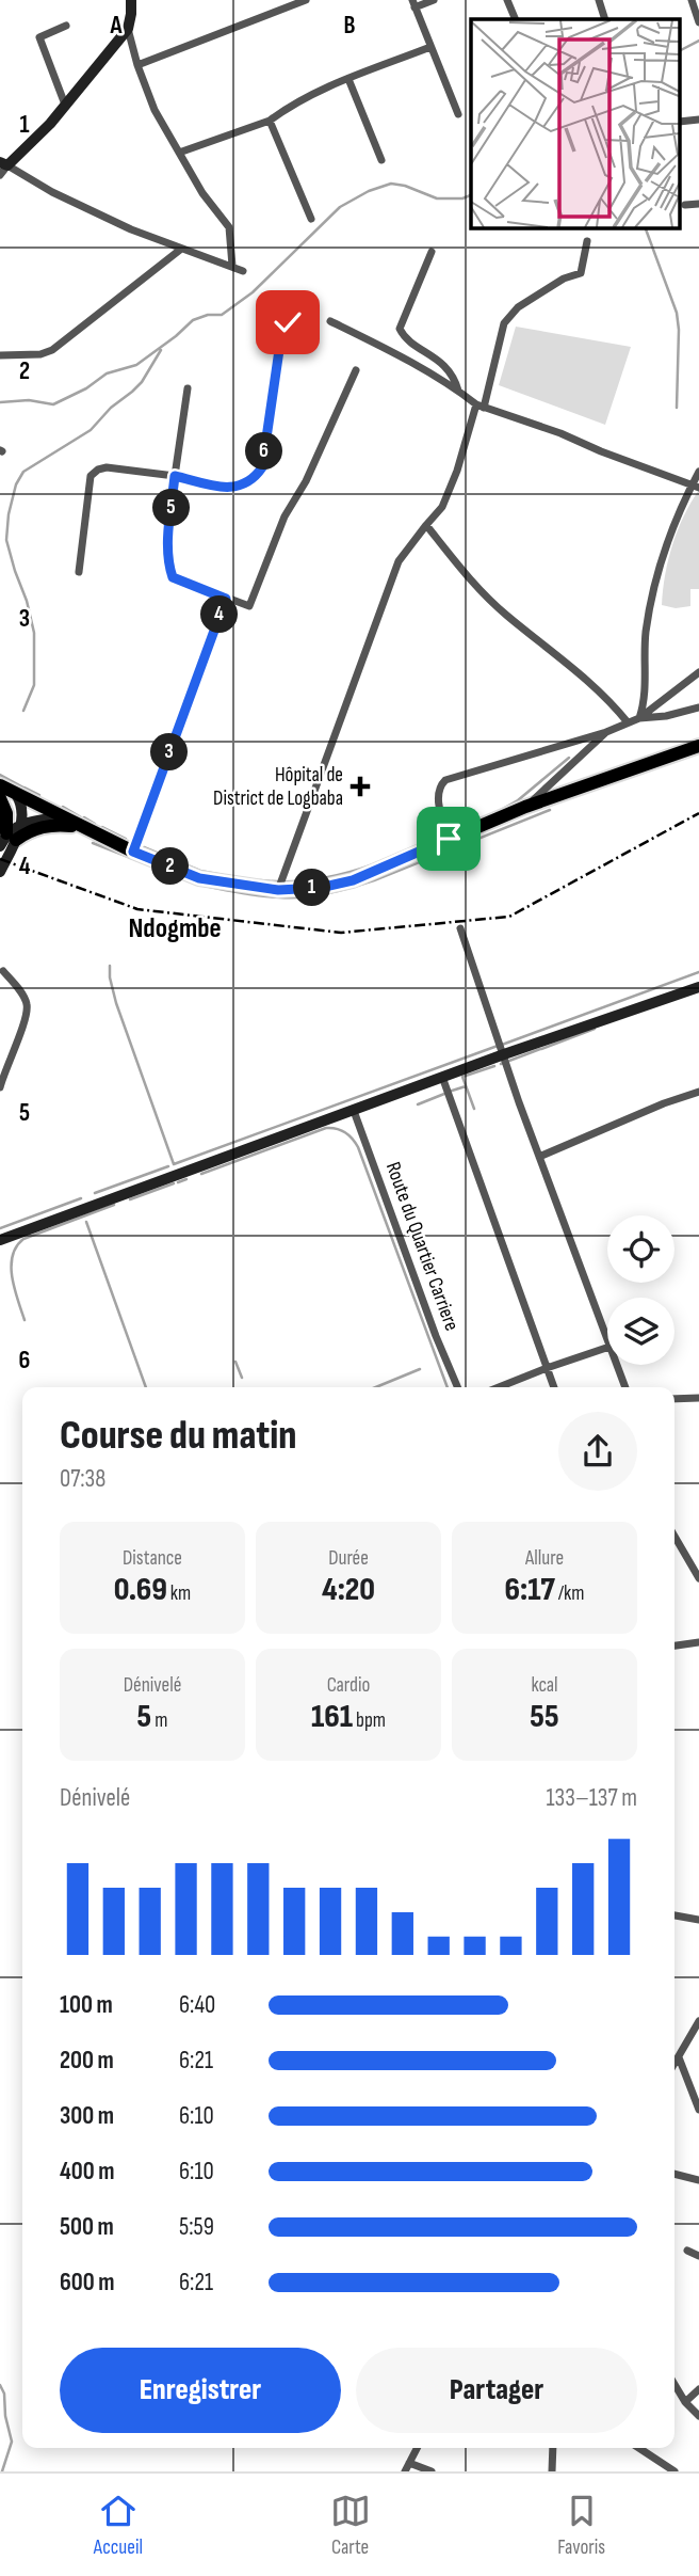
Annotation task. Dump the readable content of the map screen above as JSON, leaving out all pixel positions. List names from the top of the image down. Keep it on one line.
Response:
{"streets":{"street":["Route du Quartier Carriere"]},"districts":["Ndogmbe"],"places":{"health":["Hôpital de District de Logbaba"]},"page":{"pins":["6","5","4","3","2","1"],"heading":["Course du matin","07:38"],"stats":[["Distance","0.69 km"],["Durée","4:20"],["Allure","6:17 /km"],["Dénivelé","5 m"],["Cardio","161 bpm"],["kcal","55"]],"chart":["Dénivelé","133–137 m"],"list":[{"name":"100 m","note":"6:40"},{"name":"200 m","note":"6:21"},{"name":"300 m","note":"6:10"},{"name":"400 m","note":"6:10"},{"name":"500 m","note":"5:59"},{"name":"600 m","note":"6:21"}],"buttons":["Enregistrer","Partager"],"tabs":["Accueil","Carte","Favoris"]},"grid":{"columns":["A","B"],"rows":["1","2","3","4","5","6"]}}
